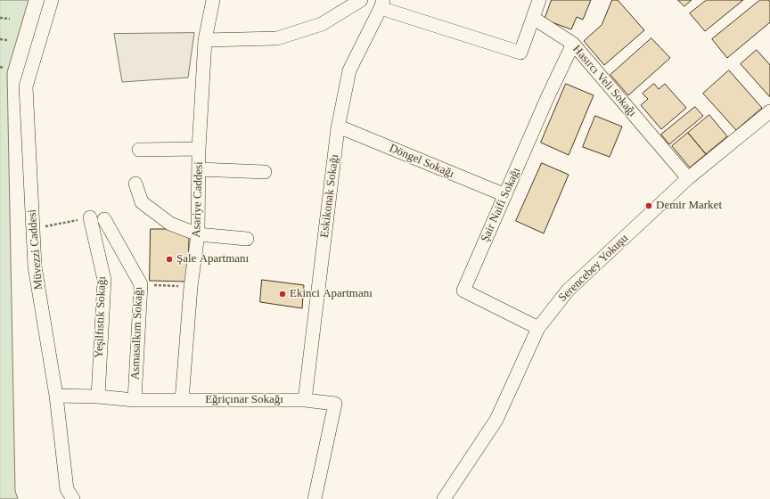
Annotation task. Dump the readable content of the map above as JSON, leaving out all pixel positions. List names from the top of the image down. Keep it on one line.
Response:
{"streets":{"street":["Hasırcı Veli Sokağı","Döngel Sokağı","Eskikonak Sokağı","Asariye Caddesi","Şair Naifi Sokağı","Müvezzi Caddesi","Serencebey Yokuşu","Yeşilfıstık Sokağı","Asmasalkım Sokağı","Eğriçınar Sokağı"]},"crossings":[["Hasırcı Veli Sokağı","Şair Naifi Sokağı"],["Hasırcı Veli Sokağı","Serencebey Yokuşu"],["Döngel Sokağı","Eskikonak Sokağı"],["Döngel Sokağı","Şair Naifi Sokağı"],["Eskikonak Sokağı","Eğriçınar Sokağı"],["Asariye Caddesi","Eğriçınar Sokağı"],["Şair Naifi Sokağı","Serencebey Yokuşu"],["Müvezzi Caddesi","Eğriçınar Sokağı"],["Yeşilfıstık Sokağı","Eğriçınar Sokağı"],["Asmasalkım Sokağı","Eğriçınar Sokağı"]],"places":["Demir Market","Şale Apartmanı","Ekinci Apartmanı"]}
